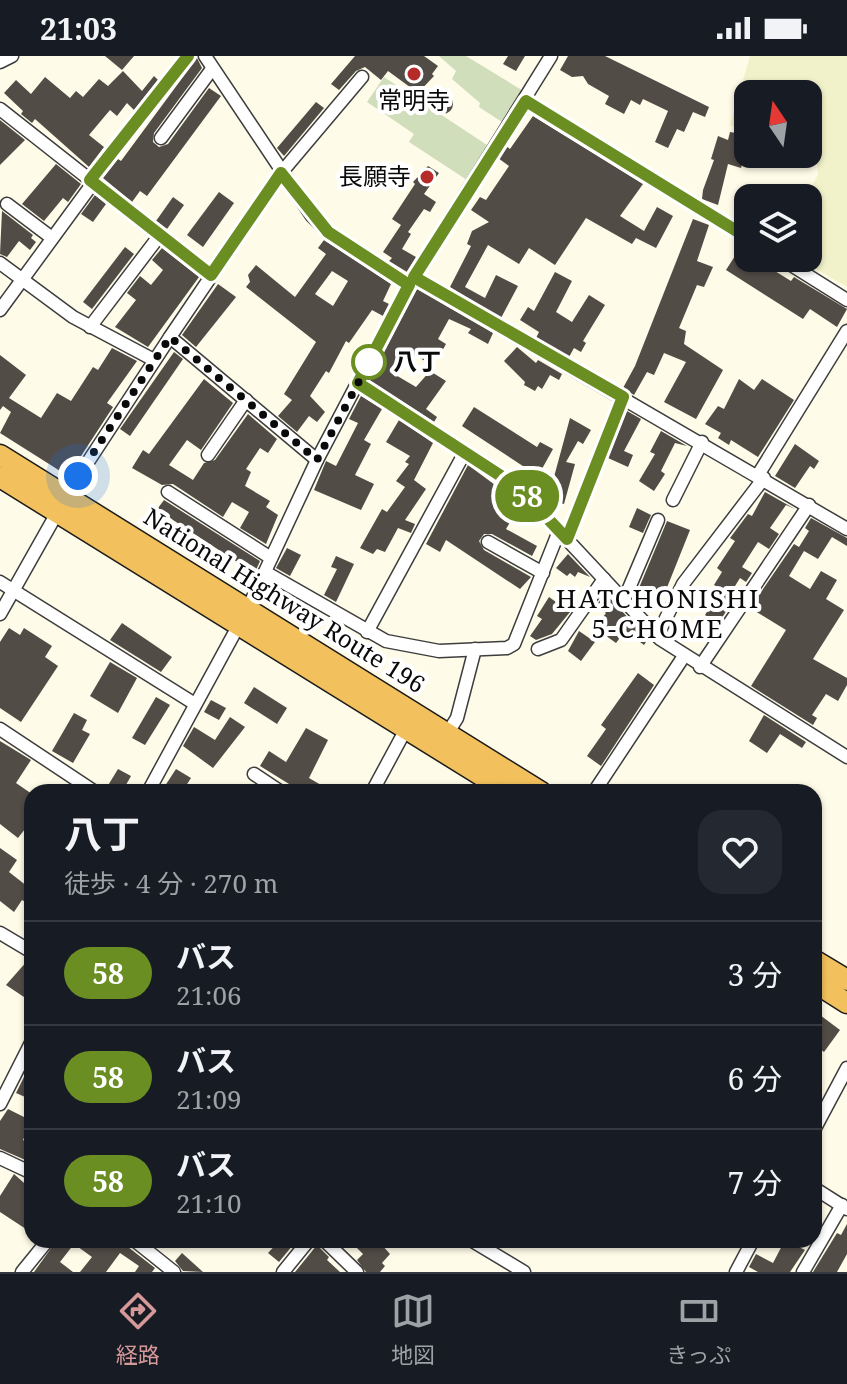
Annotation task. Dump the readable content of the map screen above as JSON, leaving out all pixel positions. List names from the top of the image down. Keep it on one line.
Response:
{"streets":{"highway":["National Highway Route 196"]},"districts":["HATCHONISHI 5-CHOME"],"places":["常明寺","長願寺","八丁"],"lines":["bus line 58"],"north":"top","page":{"status":"21:03","on_map":"58","heading":["八丁","徒歩 · 4 分 · 270 m"],"list":[{"mark":"58","name":"バス","note":"21:06","value":"3 分"},{"mark":"58","name":"バス","note":"21:09","value":"6 分"},{"mark":"58","name":"バス","note":"21:10","value":"7 分"}],"tabs":["経路","地図","きっぷ"]}}
